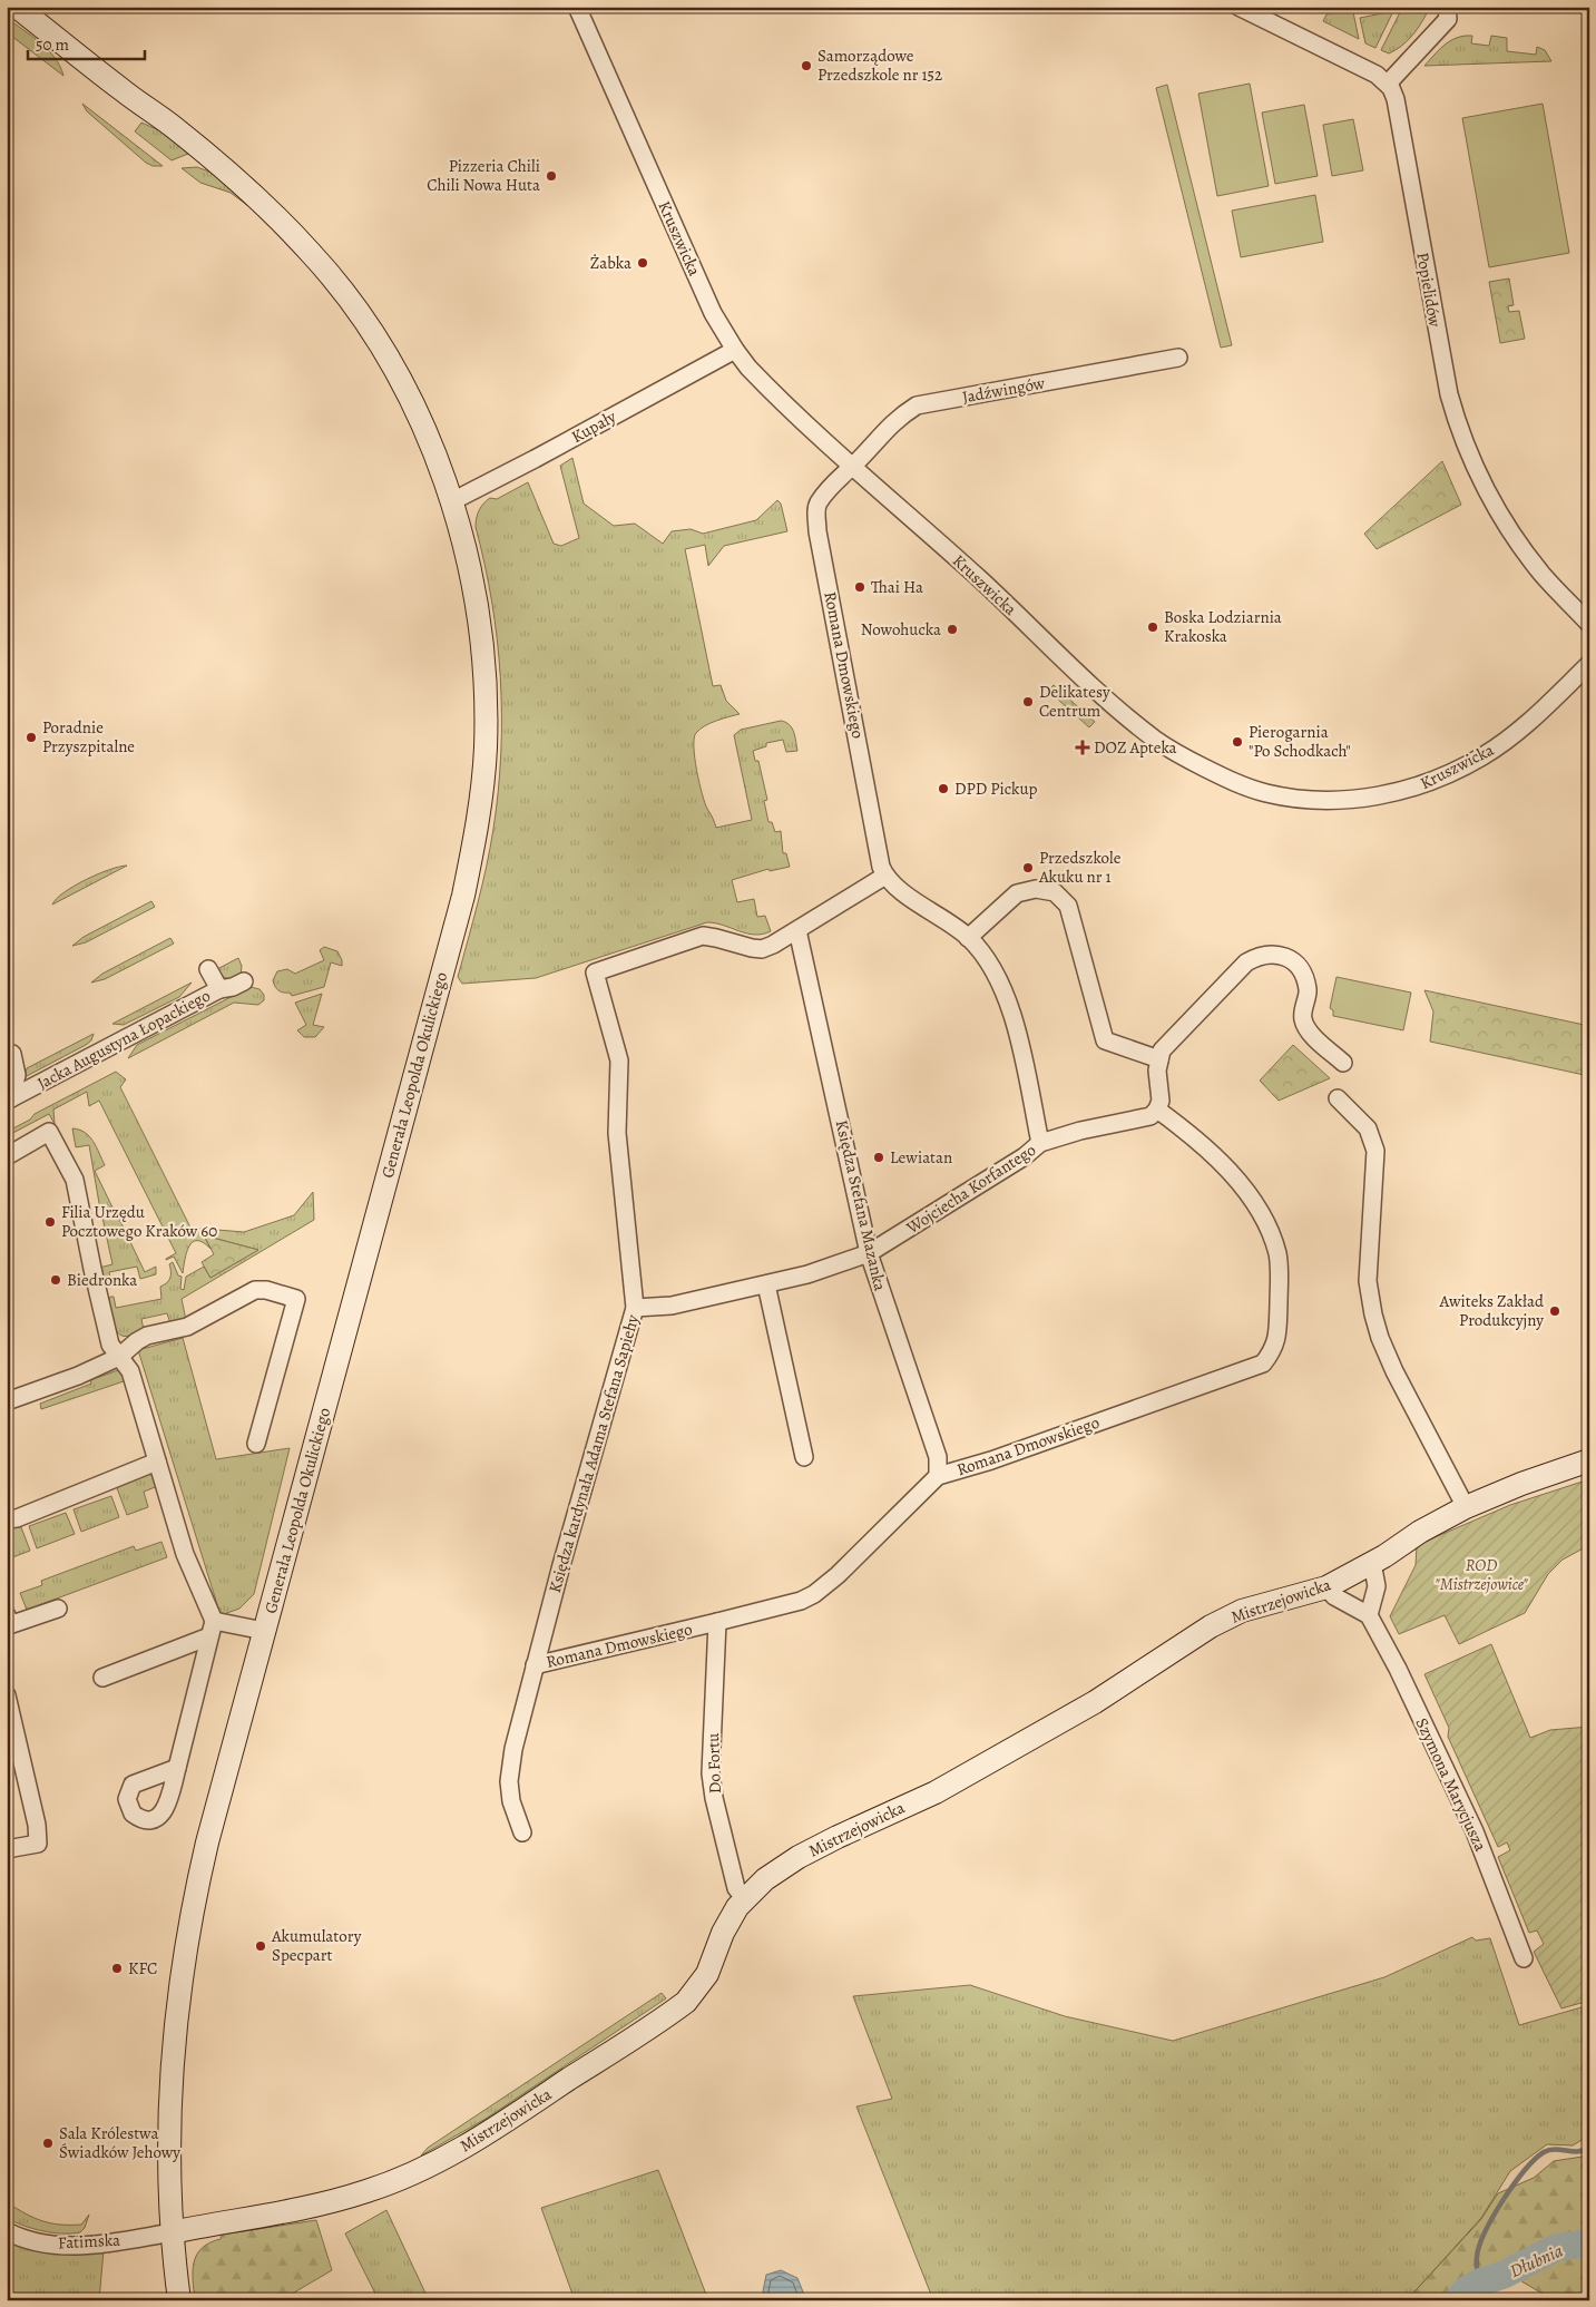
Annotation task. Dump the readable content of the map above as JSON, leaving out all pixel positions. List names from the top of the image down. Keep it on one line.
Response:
{"streets":{"main road":["Generała Leopolda Okulickiego","Mistrzejowicka"],"street":["Kruszwicka","Popielidów","Jadźwingów","Kupały","Romana Dmowskiego","Jacka Augustyna Łopackiego","Wojciecha Korfantego","Księdza Stefana Mazanka","Księdza kardynała Adama Stefana Sapiehy","Do Fortu","Szymona Marycjusza","Fatimska"]},"crossings":[["Kruszwicka","Jadźwingów"],["Kruszwicka","Kupały"],["Kruszwicka","Romana Dmowskiego"],["Jadźwingów","Romana Dmowskiego"],["Kupały","Generała Leopolda Okulickiego"],["Romana Dmowskiego","Wojciecha Korfantego"],["Romana Dmowskiego","Księdza Stefana Mazanka"],["Romana Dmowskiego","Księdza kardynała Adama Stefana Sapiehy"],["Romana Dmowskiego","Do Fortu"],["Generała Leopolda Okulickiego","Mistrzejowicka"],["Generała Leopolda Okulickiego","Fatimska"],["Wojciecha Korfantego","Księdza Stefana Mazanka"],["Wojciecha Korfantego","Księdza kardynała Adama Stefana Sapiehy"],["Księdza Stefana Mazanka","Księdza kardynała Adama Stefana Sapiehy"],["Mistrzejowicka","Do Fortu"],["Mistrzejowicka","Fatimska"]],"water":["Dłubnia"],"parks":["ROD \"Mistrzejowice\""],"places":{"other":["Samorządowe Przedszkole nr 152","Pizzeria Chili Chili Nowa Huta","Żabka","Thai Ha","Boska Lodziarnia Krakoska","Nowohucka","Delikatesy Centrum","Poradnie Przyszpitalne","Pierogarnia \"Po Schodkach\"","DPD Pickup","Przedszkole Akuku nr 1","Lewiatan","Filia Urzędu Pocztowego Kraków 60","Biedronka","Awiteks Zakład Produkcyjny","Akumulatory Specpart","KFC","Sala Królestwa Świadków Jehowy"],"health":["DOZ Apteka"]},"scale_bar":"50 m"}
